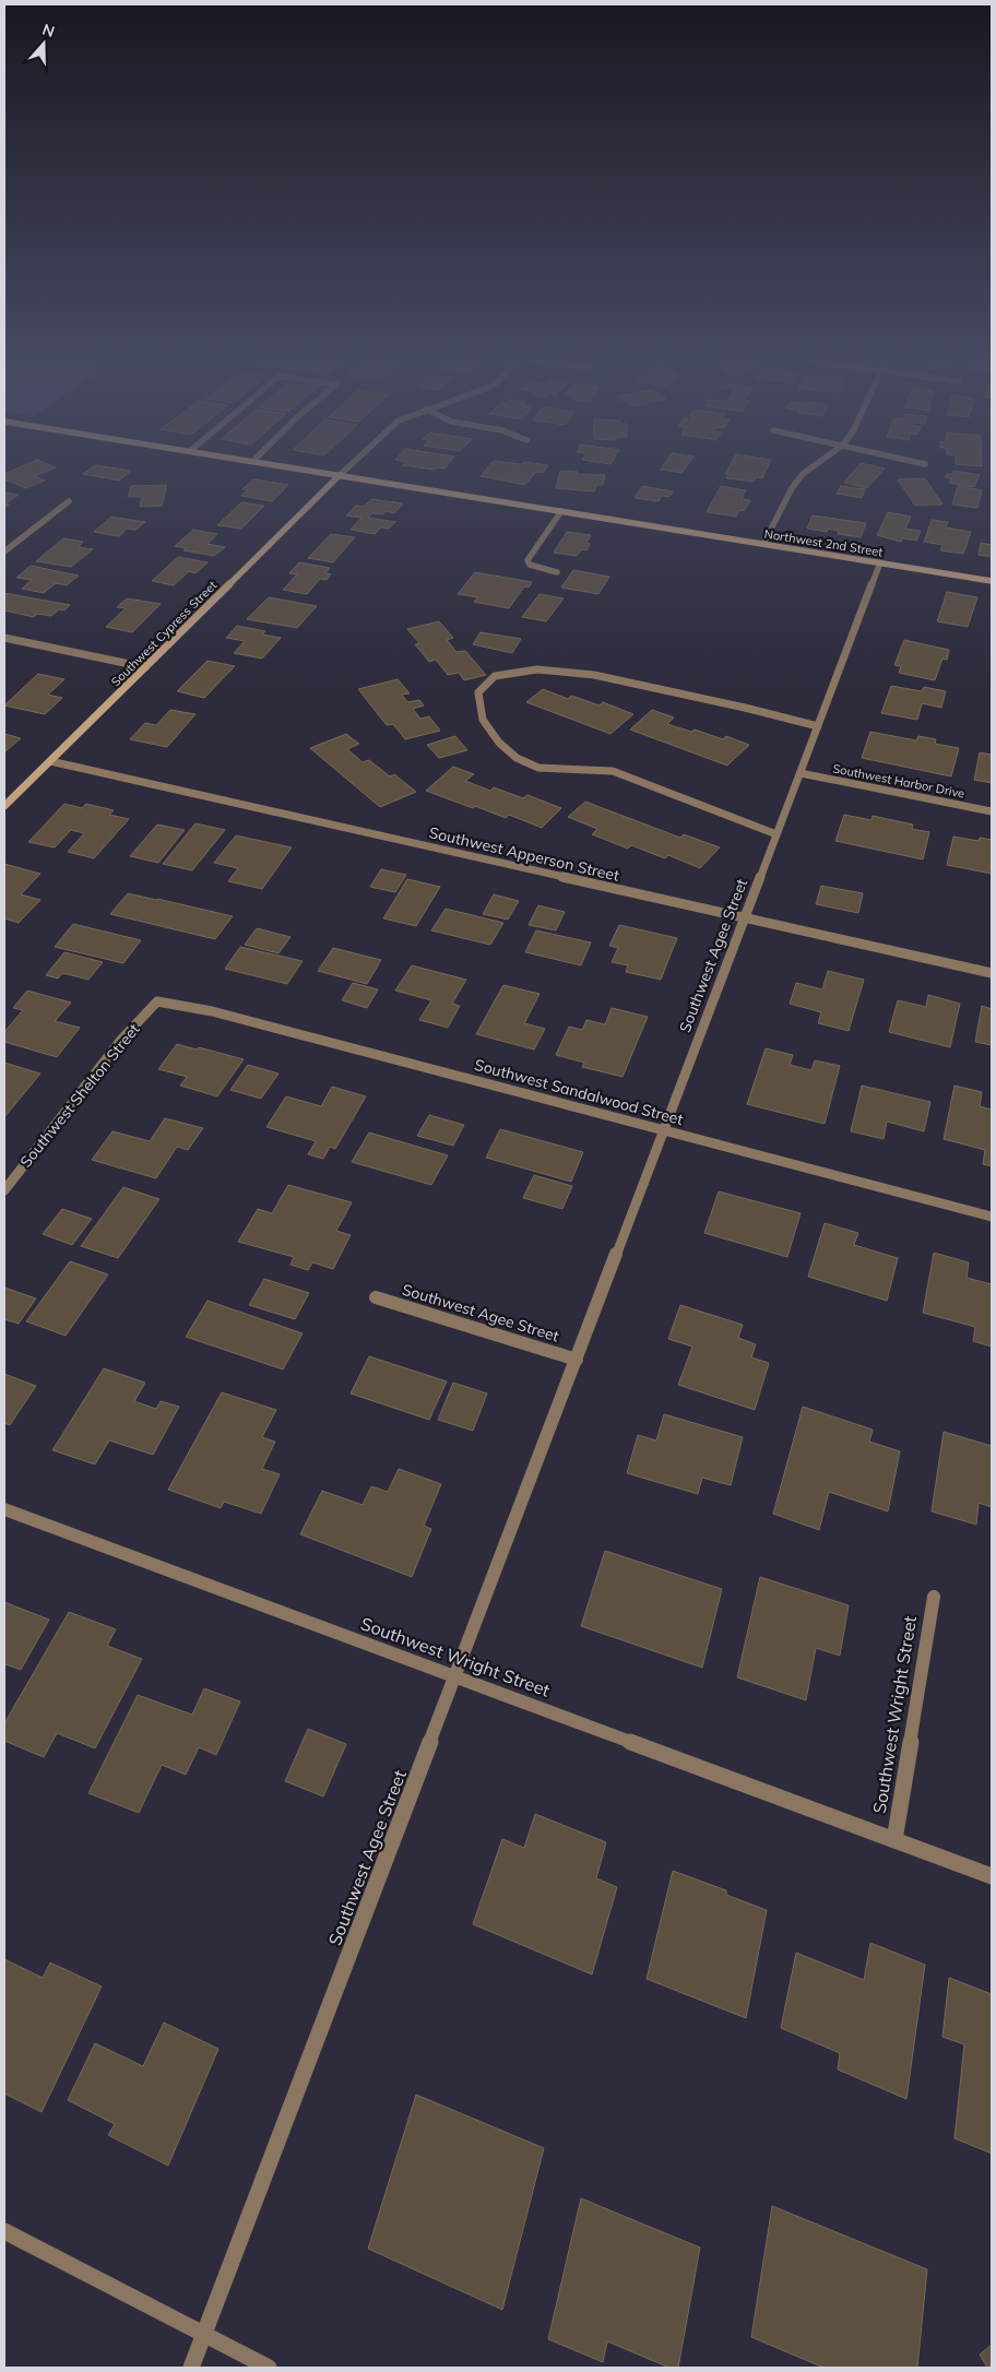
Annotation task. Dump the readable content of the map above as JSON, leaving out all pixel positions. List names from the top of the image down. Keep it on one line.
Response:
{"streets":{"main road":["Northwest 2nd Street","Southwest Cypress Street"],"street":["Southwest Harbor Drive","Southwest Apperson Street","Southwest Agee Street","Southwest Sandalwood Street","Southwest Shelton Street","Southwest Wright Street"]},"crossings":[["Northwest 2nd Street","Southwest Cypress Street"],["Northwest 2nd Street","Southwest Agee Street"],["Southwest Cypress Street","Southwest Apperson Street"],["Southwest Harbor Drive","Southwest Agee Street"],["Southwest Apperson Street","Southwest Agee Street"],["Southwest Agee Street","Southwest Sandalwood Street"],["Southwest Agee Street","Southwest Wright Street"],["Southwest Sandalwood Street","Southwest Shelton Street"]],"north":"top"}
